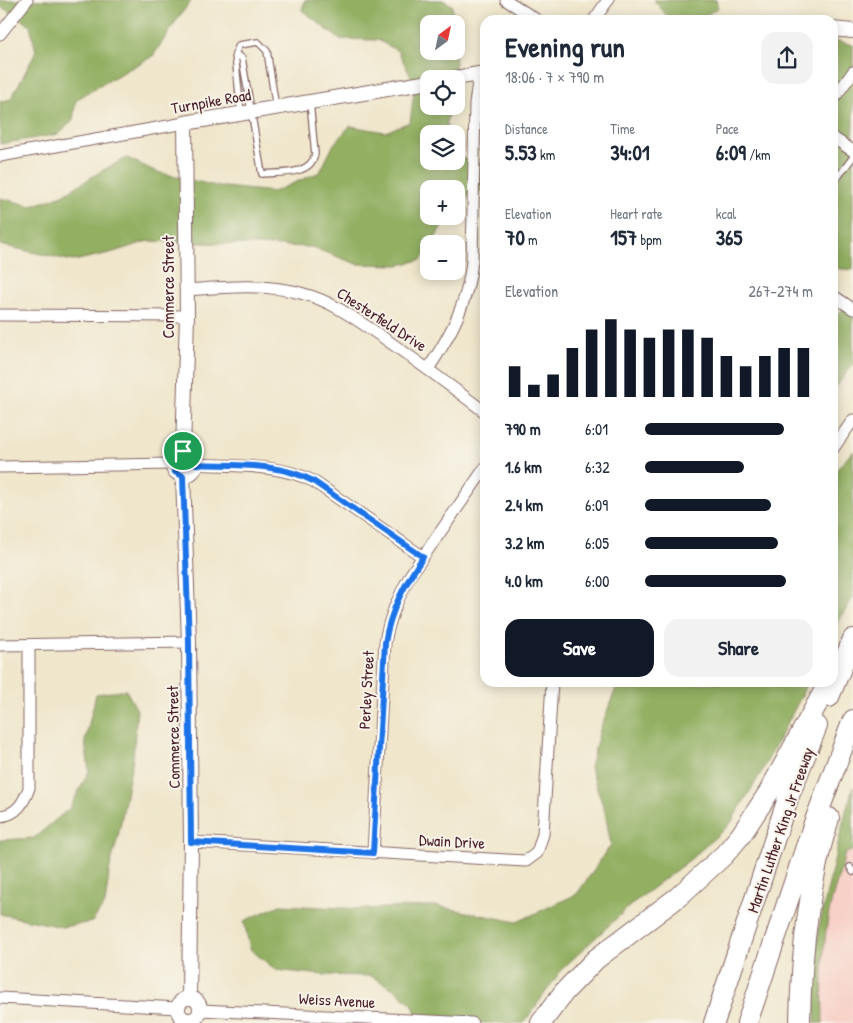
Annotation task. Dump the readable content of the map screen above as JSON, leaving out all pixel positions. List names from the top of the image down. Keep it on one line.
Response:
{"streets":{"highway":["Martin Luther King Jr Freeway"],"street":["Turnpike Road","Commerce Street","Chesterfield Drive","Perley Street","Dwain Drive","Weiss Avenue"]},"crossings":[["Turnpike Road","Commerce Street"],["Commerce Street","Chesterfield Drive"],["Commerce Street","Dwain Drive"],["Commerce Street","Weiss Avenue"],["Perley Street","Dwain Drive"]],"north":"top right","page":{"map_buttons":["+","−"],"heading":["Evening run","18:06 · 7 × 790 m"],"stats":[["Distance","5.53 km"],["Time","34:01"],["Pace","6:09 /km"],["Elevation","70 m"],["Heart rate","157 bpm"],["kcal","365"]],"chart":["Elevation","267–274 m"],"list":[{"name":"790 m","note":"6:01"},{"name":"1.6 km","note":"6:32"},{"name":"2.4 km","note":"6:09"},{"name":"3.2 km","note":"6:05"},{"name":"4.0 km","note":"6:00"}],"buttons":["Save","Share"]}}
